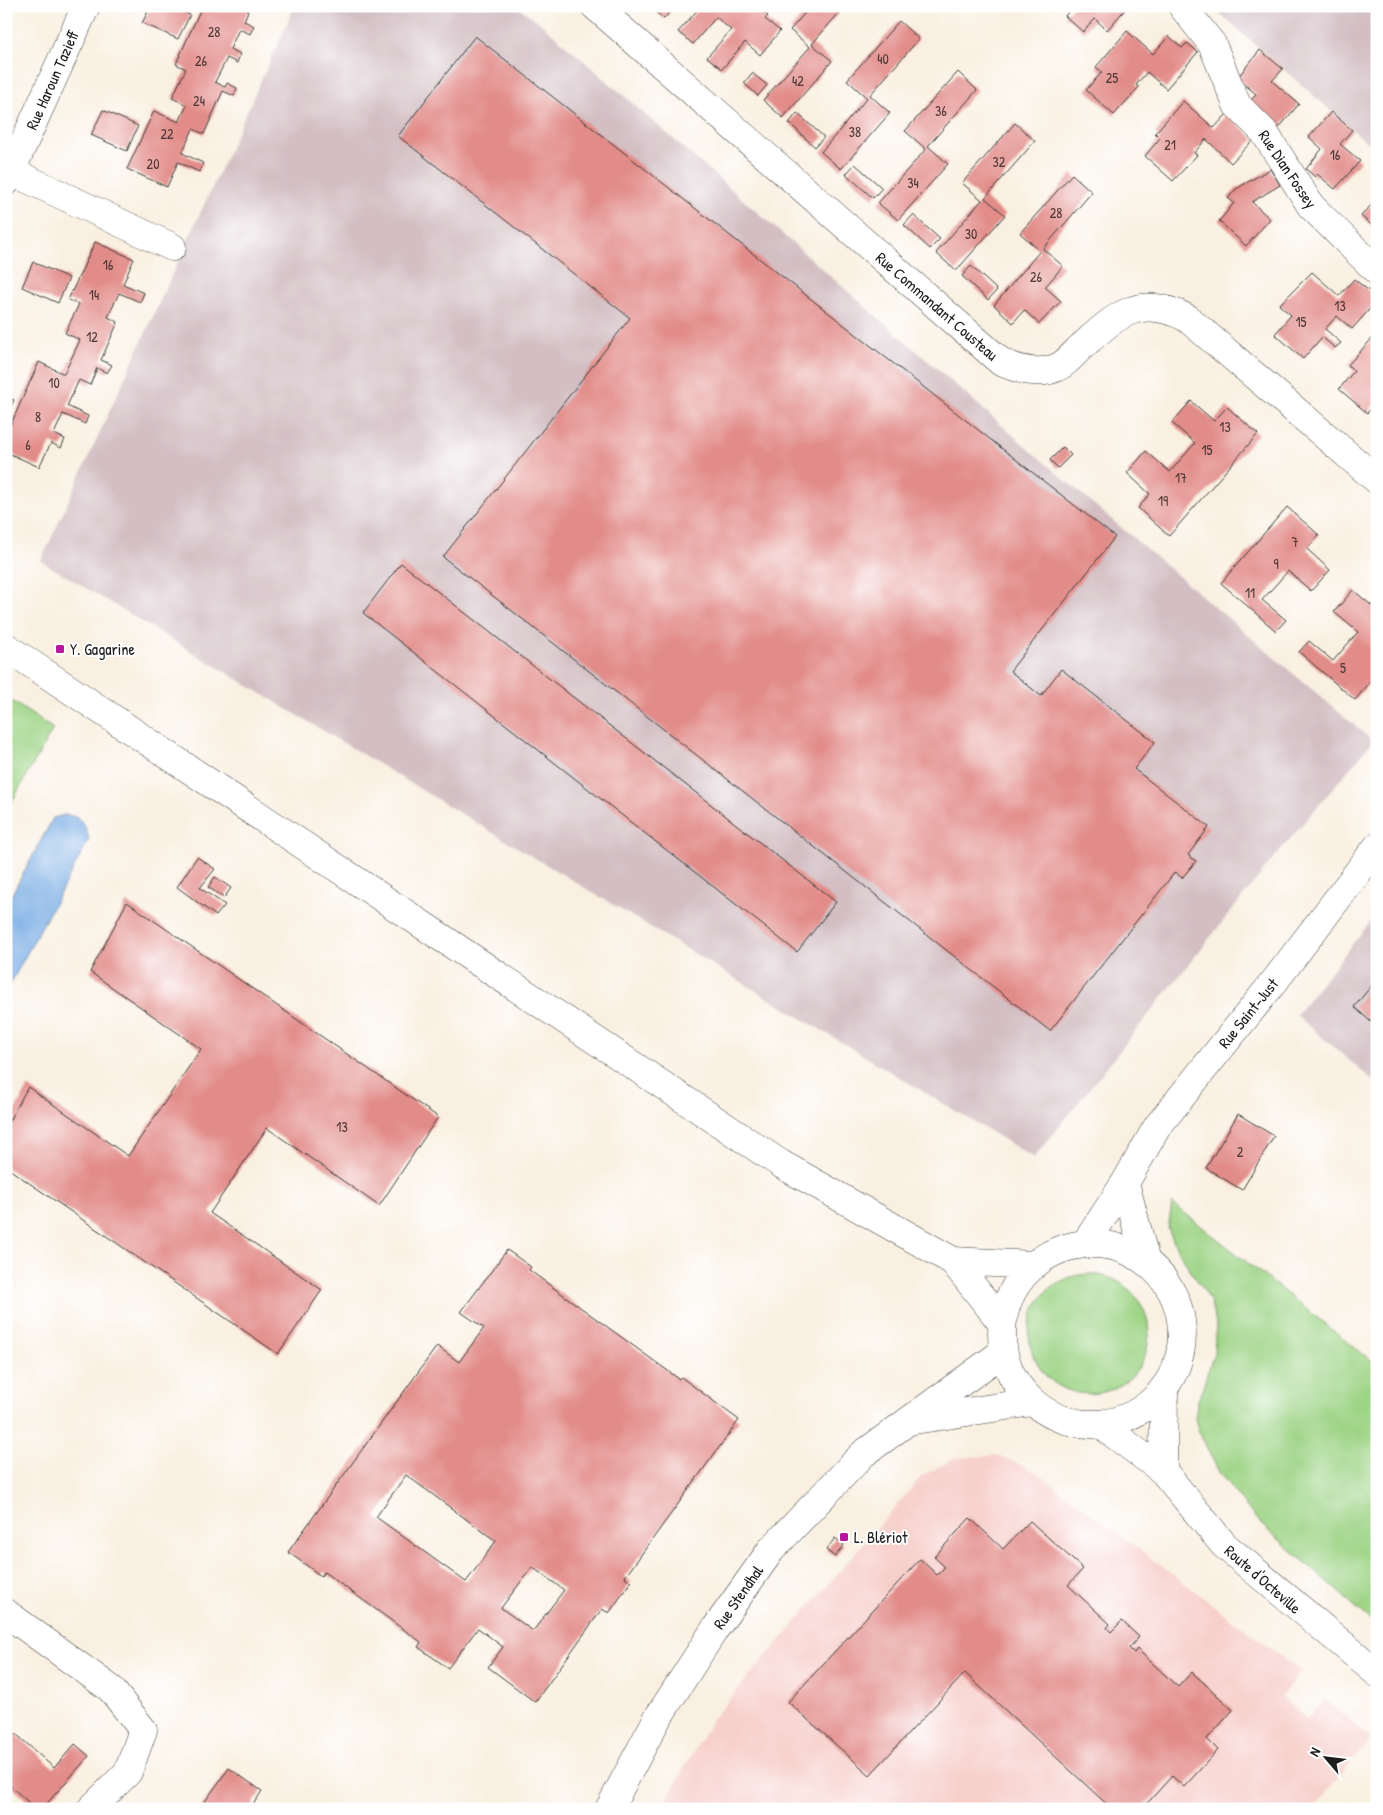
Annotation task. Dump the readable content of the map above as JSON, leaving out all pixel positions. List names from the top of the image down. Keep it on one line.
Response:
{"streets":{"street":["Rue Haroun Tazieff","Rue Dian Fossey","Rue Commandant Cousteau","Rue Saint-Just","Route d'Octeville","Rue Stendhal"]},"places":{"transit":["Y. Gagarine","L. Blériot"]},"house_numbers":["28","40","26","25","42","24","36","38","22","21","16","32","20","34","28","30","16","26","14","13","15","12","10","8","13","6","15","17","19","7","9","11","5","13","2"],"north":"top left"}
